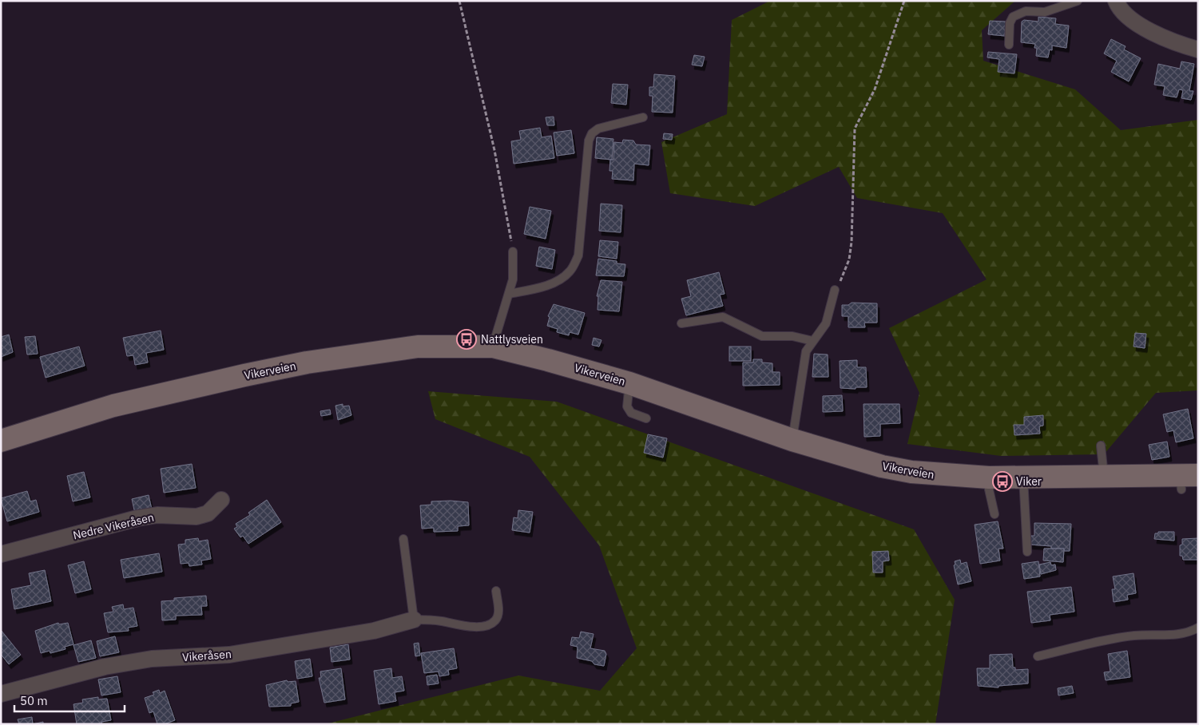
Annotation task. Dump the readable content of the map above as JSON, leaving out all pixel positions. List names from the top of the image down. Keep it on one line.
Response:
{"streets":{"main road":["Vikerveien"],"street":["Nedre Vikeråsen","Vikeråsen"]},"places":{"bus stop":["Nattlysveien","Viker"]},"scale_bar":"50 m"}
